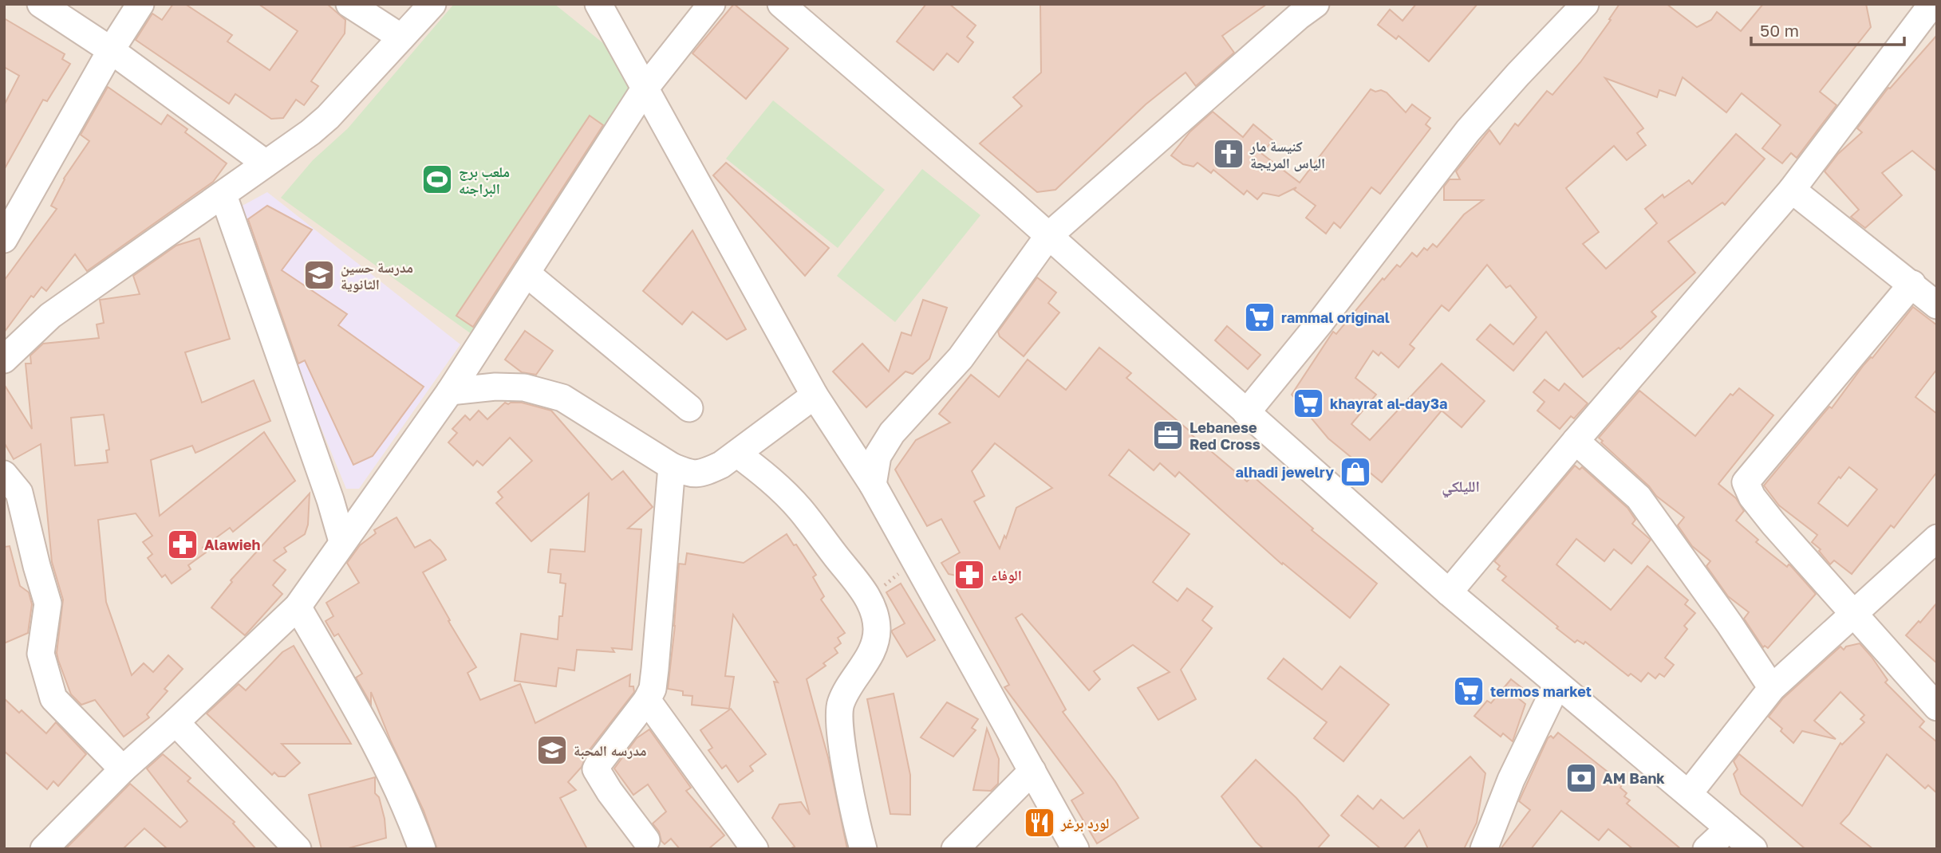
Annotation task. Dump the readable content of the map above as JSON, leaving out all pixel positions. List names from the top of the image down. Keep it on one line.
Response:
{"districts":["الليلكي"],"places":{"church":["كنيسة مار الياس المريجة"],"sports":["ملعب برج البراجنه"],"school or university":["مدرسة حسين الثانوية","مدرسه المحبة"],"supermarket":["rammal original","khayrat al-day3a","termos market"],"office":["Lebanese Red Cross"],"shop":["alhadi jewelry"],"pharmacy":["Alawieh","الوفاء"],"bank":["AM Bank"],"restaurant":["لورد برغر"]},"scale_bar":"50 m"}
